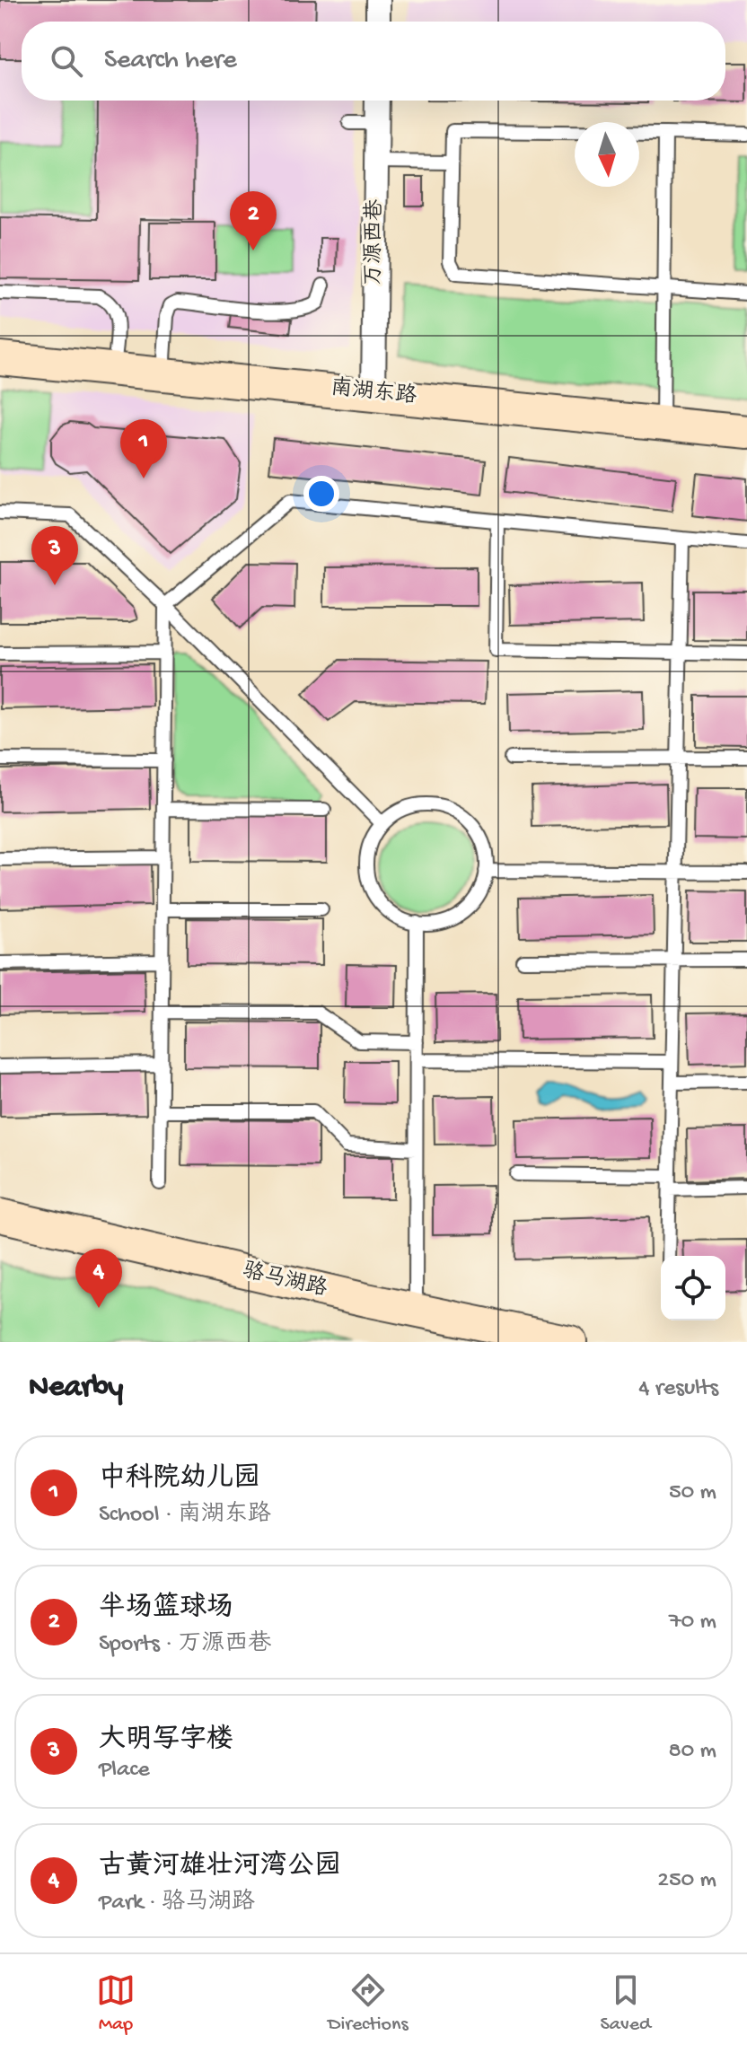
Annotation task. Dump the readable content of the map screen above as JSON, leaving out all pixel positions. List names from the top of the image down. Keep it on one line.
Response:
{"streets":{"street":["万源西巷","南湖东路","骆马湖路"]},"crossings":[["万源西巷","南湖东路"]],"north":"bottom","page":{"search":"Search here","pins":["2","1","3","4"],"heading":["Nearby","4 results"],"list":[{"mark":"1","name":"中科院幼儿园","note":"School · 南湖东路","value":"50 m"},{"mark":"2","name":"半场篮球场","note":"Sports · 万源西巷","value":"70 m"},{"mark":"3","name":"大明写字楼","note":"Place","value":"80 m"},{"mark":"4","name":"古黄河雄壮河湾公园","note":"Park · 骆马湖路","value":"250 m"}],"nav":["Map","Directions","Saved"]}}
